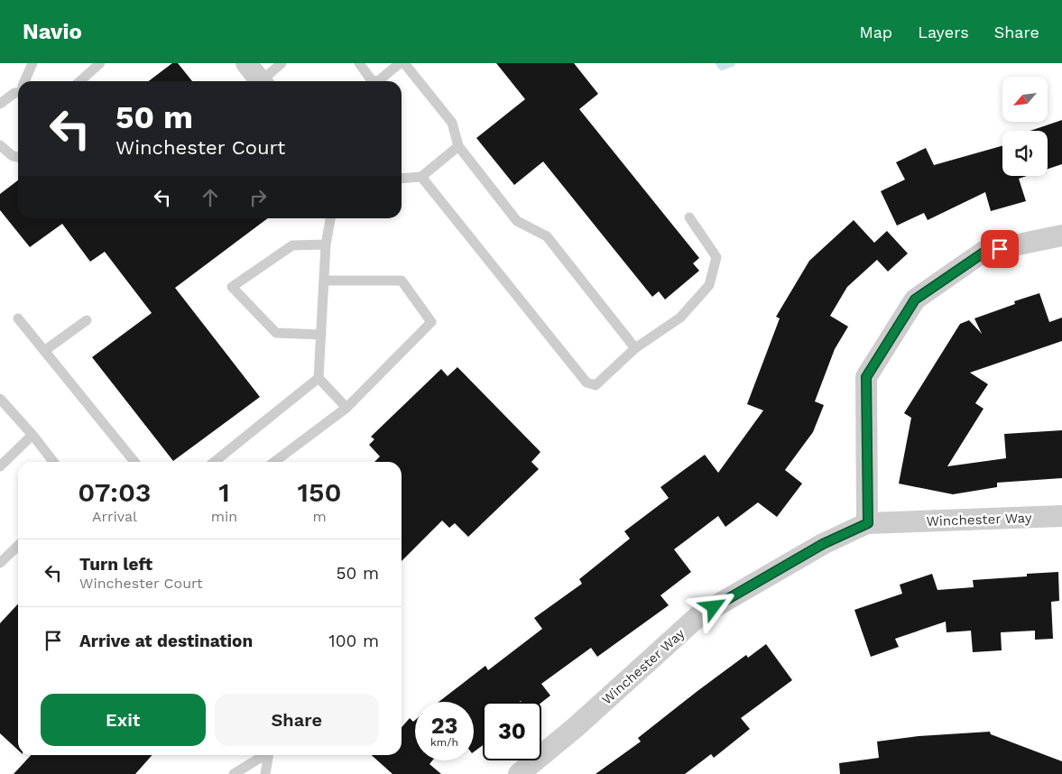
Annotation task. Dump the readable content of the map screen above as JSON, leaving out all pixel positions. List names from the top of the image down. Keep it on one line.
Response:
{"streets":{"street":["Winchester Way"]},"north":"bottom left","page":{"header":"Navio","nav":["Map","Layers","Share"],"turn":["50 m","Winchester Court"],"eta":["07:03","Arrival","1","min","150","m"],"list":[{"name":"Turn left","note":"Winchester Court","value":"50 m"},{"name":"Arrive at destination","value":"100 m"}],"buttons":["Exit","Share"],"speed":"23 km/h","limit":"30"}}
